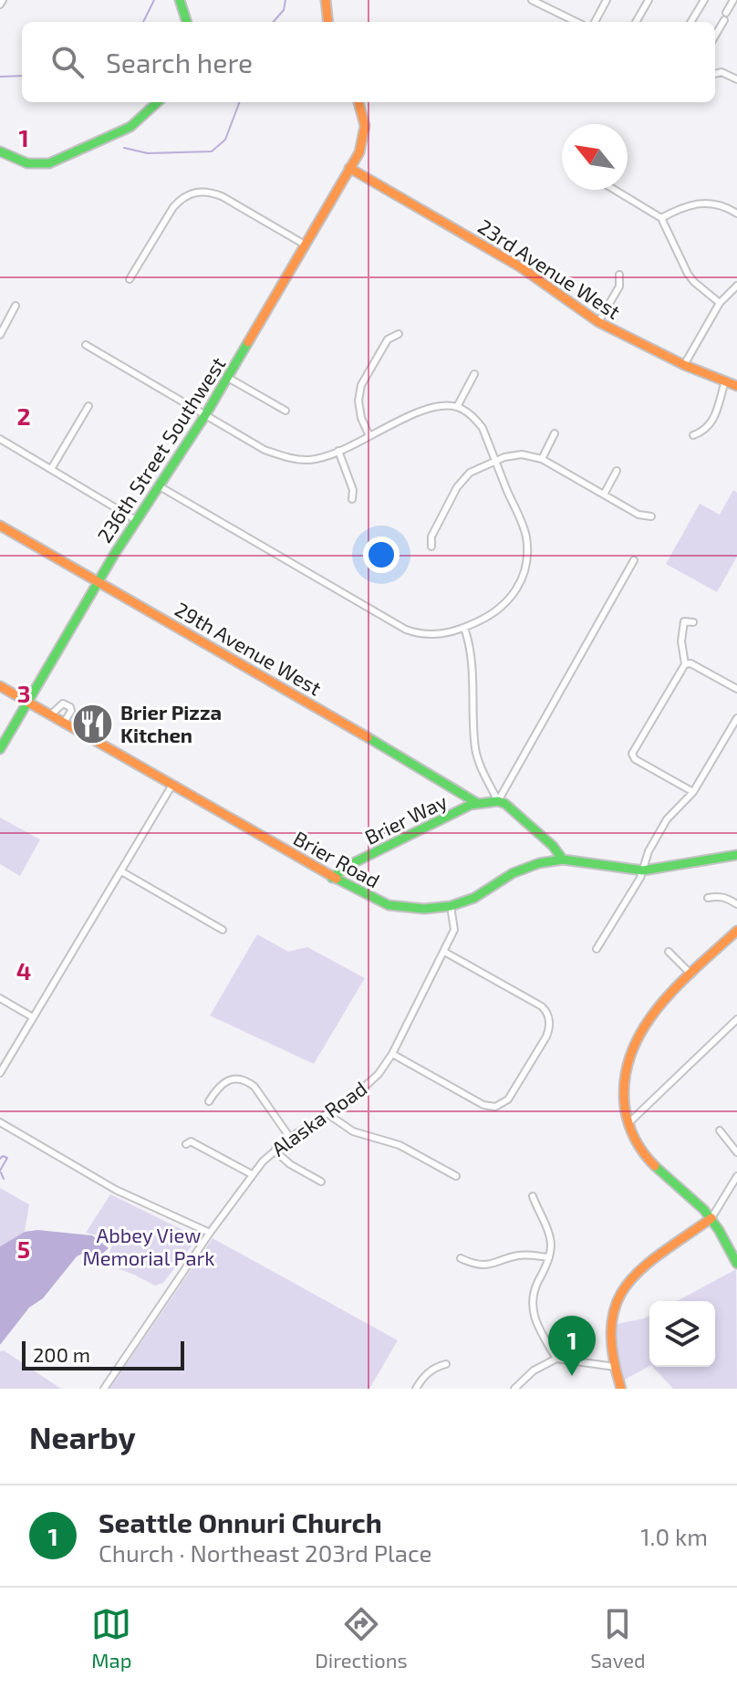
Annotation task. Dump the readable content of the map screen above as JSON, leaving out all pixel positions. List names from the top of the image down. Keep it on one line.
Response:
{"streets":{"street":["23rd Avenue West","236th Street Southwest","29th Avenue West","Brier Way","Brier Road","Alaska Road"]},"crossings":[["23rd Avenue West","236th Street Southwest"],["236th Street Southwest","29th Avenue West"],["236th Street Southwest","Brier Road"],["29th Avenue West","Brier Way"],["Brier Way","Brier Road"],["Brier Road","Alaska Road"]],"parks":["Abbey View Memorial Park"],"places":{"restaurant":["Brier Pizza Kitchen"]},"scale_bar":"200 m","north":"top left","page":{"search":"Search here","pins":"1","scale":"200 m","heading":"Nearby","list":[{"mark":"1","name":"Seattle Onnuri Church","note":"Church · Northeast 203rd Place","value":"1.0 km"}],"nav":["Map","Directions","Saved"]},"grid":{"rows":["1","2","3","4","5"]}}
